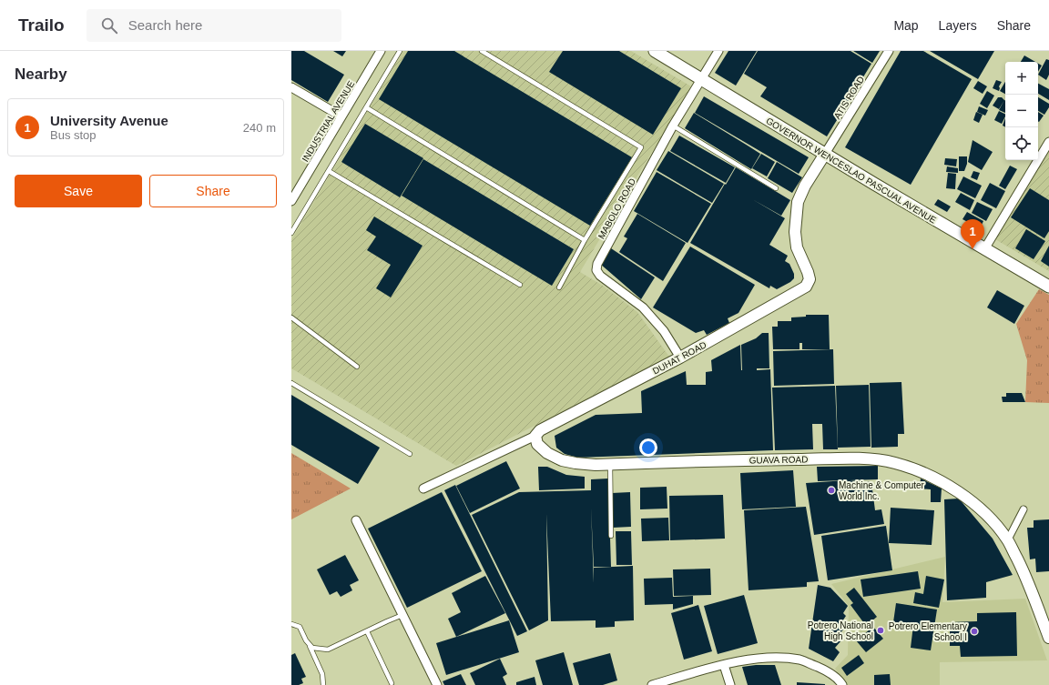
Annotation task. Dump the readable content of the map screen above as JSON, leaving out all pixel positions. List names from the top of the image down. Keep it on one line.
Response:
{"streets":{"main road":["GOVERNOR WENCESLAO PASCUAL AVENUE"],"street":["ATIS ROAD","INDUSTRIAL AVENUE","MABOLO ROAD","DUHAT ROAD","GUAVA ROAD"]},"crossings":[["ATIS ROAD","GOVERNOR WENCESLAO PASCUAL AVENUE"],["ATIS ROAD","DUHAT ROAD"],["GOVERNOR WENCESLAO PASCUAL AVENUE","MABOLO ROAD"],["GOVERNOR WENCESLAO PASCUAL AVENUE","DUHAT ROAD"],["MABOLO ROAD","DUHAT ROAD"],["DUHAT ROAD","GUAVA ROAD"]],"places":["Machine & Computer World Inc.","Potrero National High School","Potrero Elementary School I"],"page":{"header":"Trailo","search":"Search here","nav":["Map","Layers","Share"],"heading":"Nearby","map_buttons":["+","−"],"list":[{"mark":"1","name":"University Avenue","note":"Bus stop","value":"240 m"}],"buttons":["Save","Share"],"pins":"1"}}
